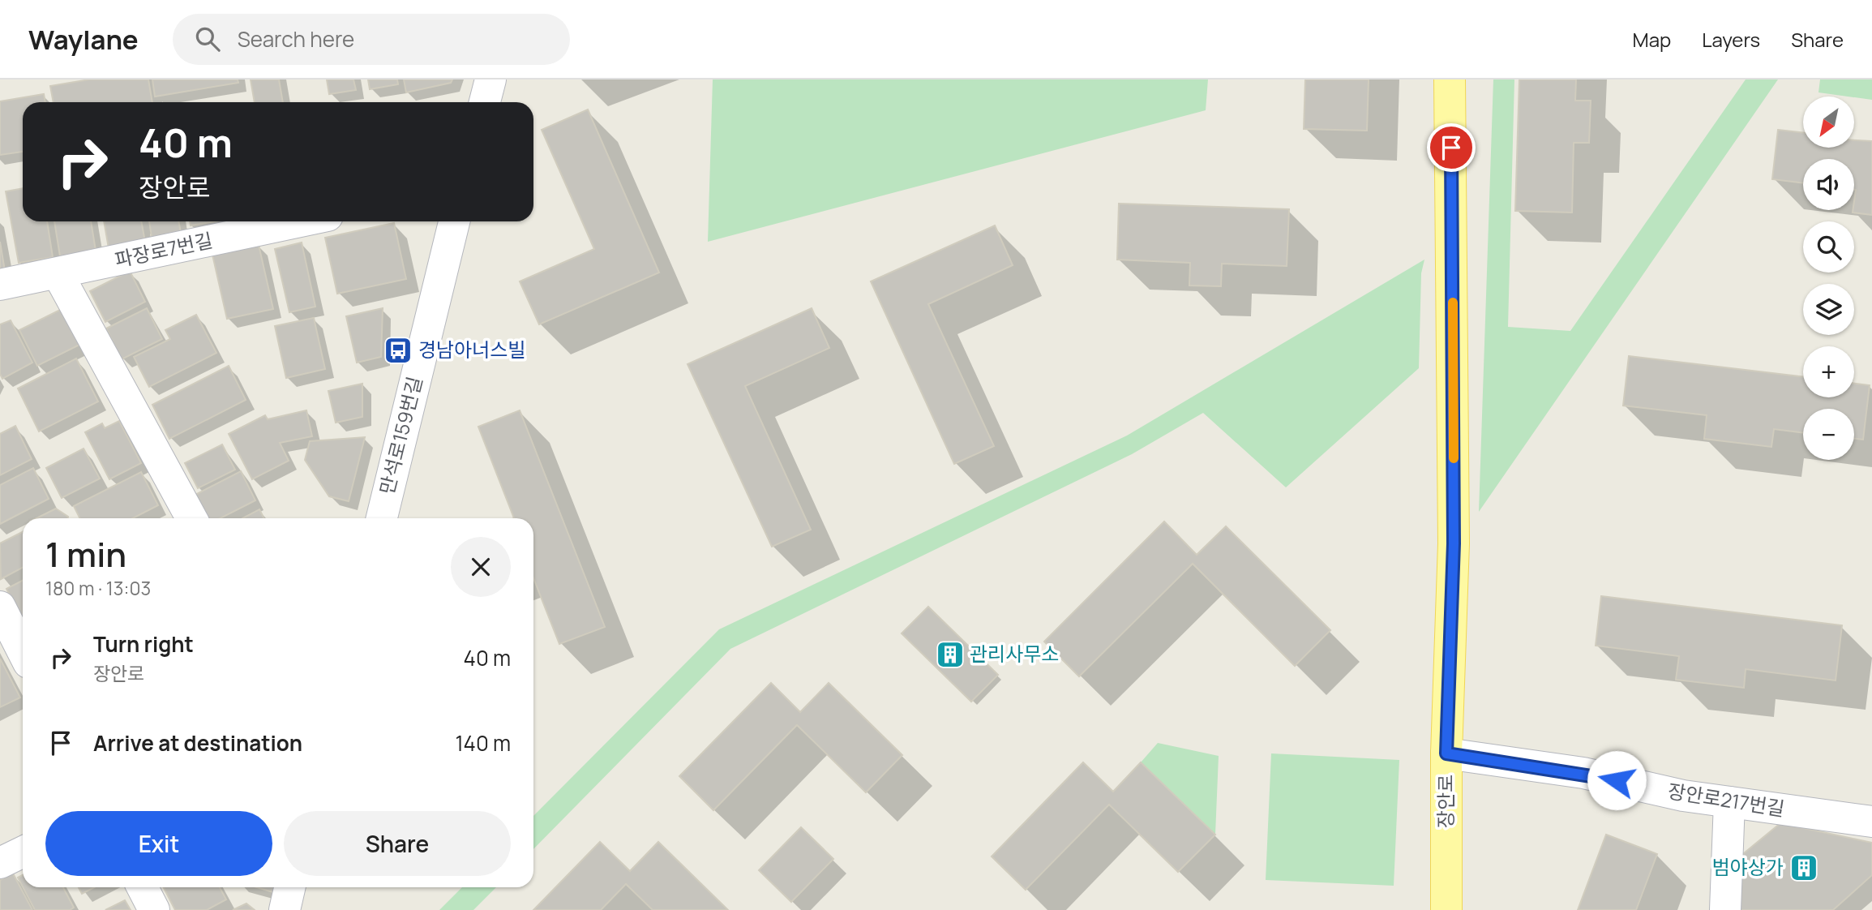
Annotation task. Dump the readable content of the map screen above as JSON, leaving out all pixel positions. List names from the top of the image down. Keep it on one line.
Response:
{"streets":{"main road":["장안로"],"street":["파장로7번길","만석로159번길","장안로217번길"]},"crossings":[["장안로217번길","장안로"]],"places":{"bus stop":["경남아너스빌"],"building":["관리사무소","범야상가"]},"north":"bottom left","page":{"header":"Waylane","search":"Search here","nav":["Map","Layers","Share"],"map_buttons":["+","−"],"turn":["40 m","장안로"],"heading":["1 min","180 m · 13:03"],"list":[{"name":"Turn right","note":"장안로","value":"40 m"},{"name":"Arrive at destination","value":"140 m"}],"buttons":["Exit","Share"]}}
